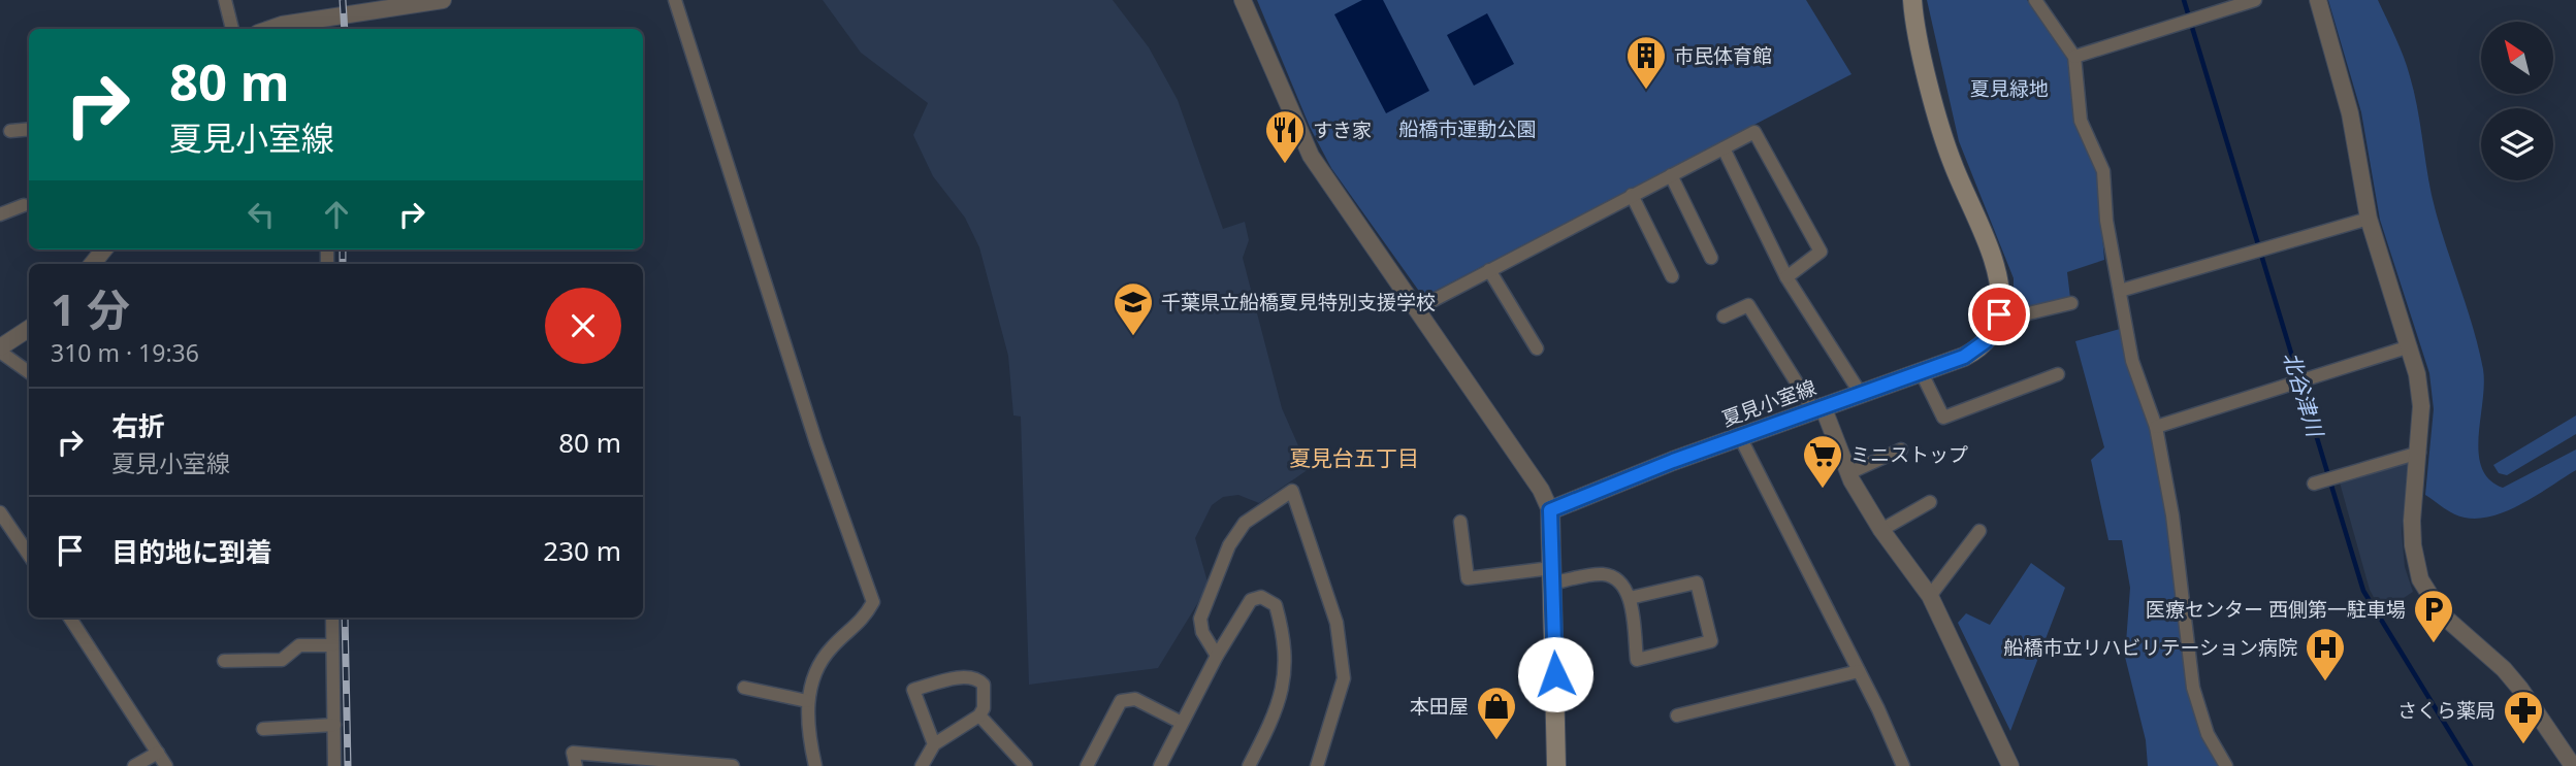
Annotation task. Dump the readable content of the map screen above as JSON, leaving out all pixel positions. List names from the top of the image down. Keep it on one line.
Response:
{"streets":{"main road":["夏見小室線"]},"districts":["夏見台五丁目"],"water":["北谷津川"],"parks":["夏見緑地","船橋市運動公園"],"places":{"building":["市民体育館"],"restaurant":["すき家"],"school or university":["千葉県立船橋夏見特別支援学校"],"supermarket":["ミニストップ"],"parking":["医療センター 西側第一駐車場"],"hospital":["船橋市立リハビリテーション病院"],"shop":["本田屋"],"pharmacy":["さくら薬局"]},"north":"top left","page":{"turn":["80 m","夏見小室線"],"heading":["1 分","310 m · 19:36"],"list":[{"name":"右折","note":"夏見小室線","value":"80 m"},{"name":"目的地に到着","value":"230 m"}]}}
